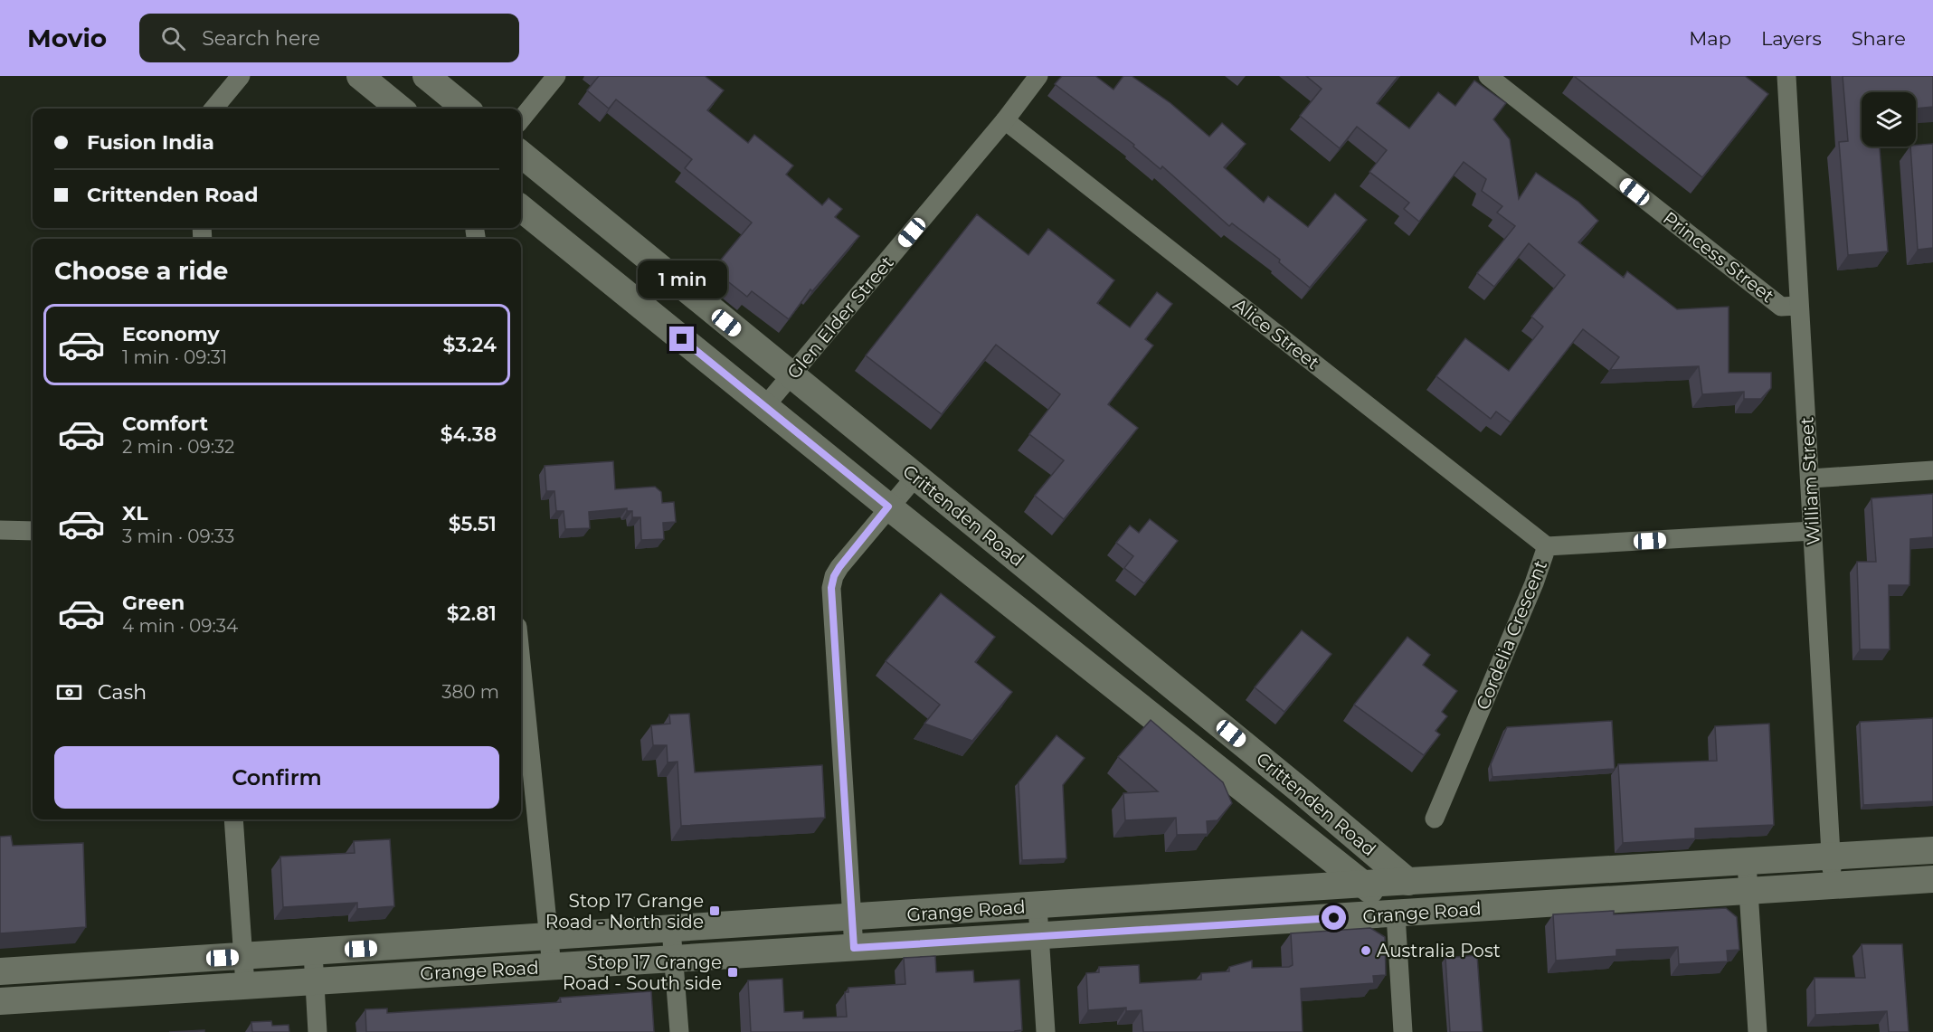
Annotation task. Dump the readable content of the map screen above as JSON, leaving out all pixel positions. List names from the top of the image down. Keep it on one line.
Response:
{"streets":{"main road":["Crittenden Road","Grange Road"],"street":["Princess Street","Glen Elder Street","Alice Street","William Street","Cordelia Crescent"]},"crossings":[["Princess Street","William Street"],["Glen Elder Street","Alice Street"],["Glen Elder Street","Crittenden Road"],["Alice Street","Cordelia Crescent"],["William Street","Cordelia Crescent"],["William Street","Grange Road"],["Crittenden Road","Grange Road"]],"places":{"transit":["Stop 17 Grange Road - North side","Stop 17 Grange Road - South side"],"other":["Australia Post"]},"page":{"header":"Movio","search":"Search here","nav":["Map","Layers","Share"],"banner":["Fusion India","Crittenden Road"],"heading":"Choose a ride","bubble":"1 min","list":[{"name":"Economy","note":"1 min · 09:31","value":"$3.24"},{"name":"Comfort","note":"2 min · 09:32","value":"$4.38"},{"name":"XL","note":"3 min · 09:33","value":"$5.51"},{"name":"Green","note":"4 min · 09:34","value":"$2.81"}],"pay":["Cash","380 m"],"buttons":"Confirm"}}
